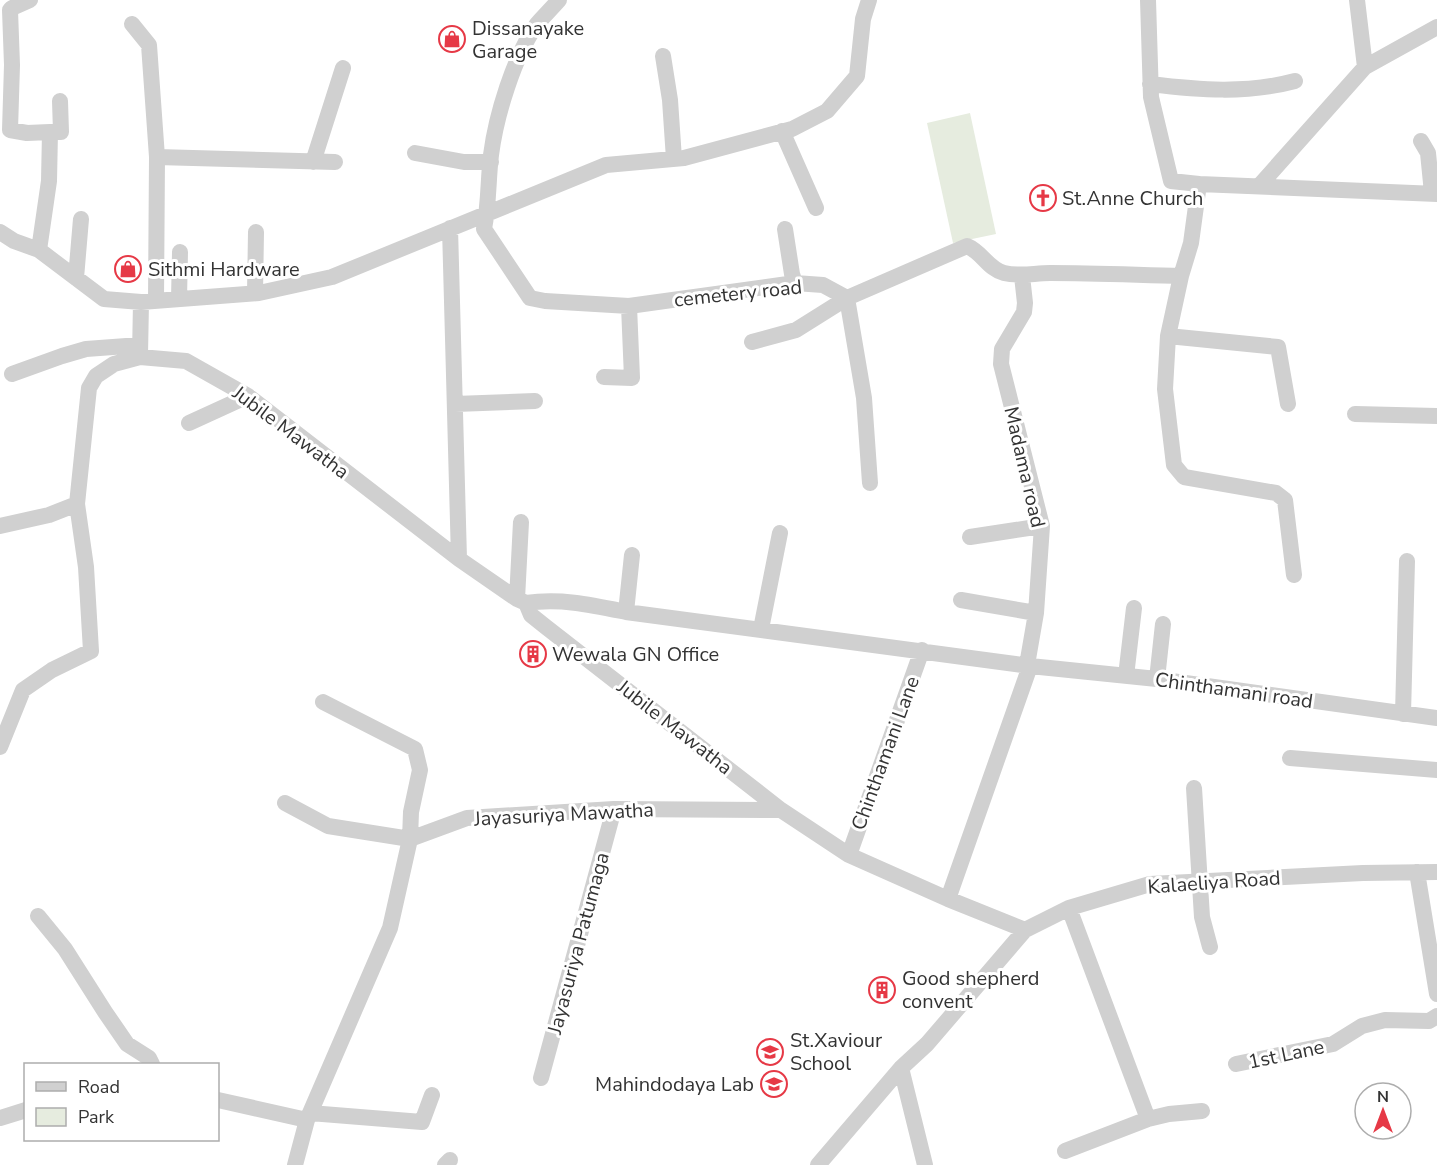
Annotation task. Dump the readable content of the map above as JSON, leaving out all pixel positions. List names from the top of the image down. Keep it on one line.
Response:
{"streets":{"street":["cemetery road","Jubile Mawatha","Madama road","Chinthamani road","Chinthamani Lane","Jayasuriya Mawatha","Kalaeliya Road","Jayasuriya Patumaga","1st Lane"]},"crossings":[["Jubile Mawatha","Madama road"],["Jubile Mawatha","Chinthamani road"],["Jubile Mawatha","Chinthamani Lane"],["Jubile Mawatha","Jayasuriya Mawatha"],["Jubile Mawatha","Kalaeliya Road"],["Madama road","Chinthamani road"],["Chinthamani road","Chinthamani Lane"],["Jayasuriya Mawatha","Jayasuriya Patumaga"]],"places":{"shop":["Dissanayake Garage","Sithmi Hardware"],"church":["St.Anne Church"],"building":["Wewala GN Office","Good shepherd convent"],"school or university":["St.Xaviour School","Mahindodaya Lab"]},"legend":["Road","Park"],"north":"top"}
